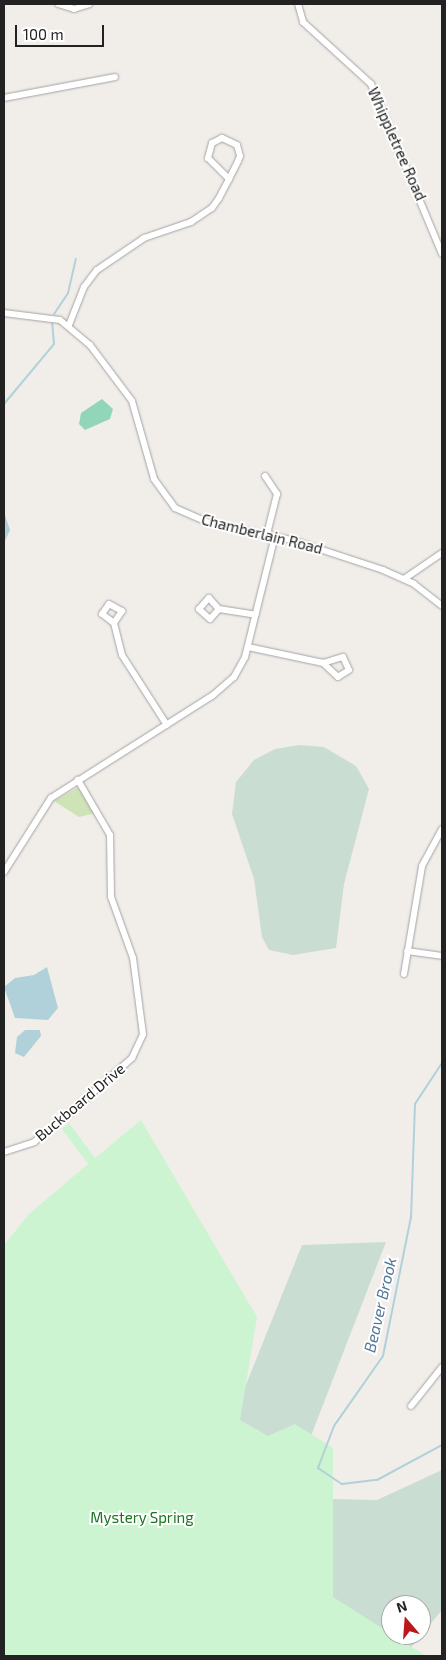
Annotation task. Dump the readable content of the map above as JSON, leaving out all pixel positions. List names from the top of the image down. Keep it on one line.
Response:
{"streets":{"street":["Whippletree Road","Chamberlain Road","Buckboard Drive"]},"water":["Beaver Brook"],"parks":["Mystery Spring"],"scale_bar":"100 m","north":"top"}
